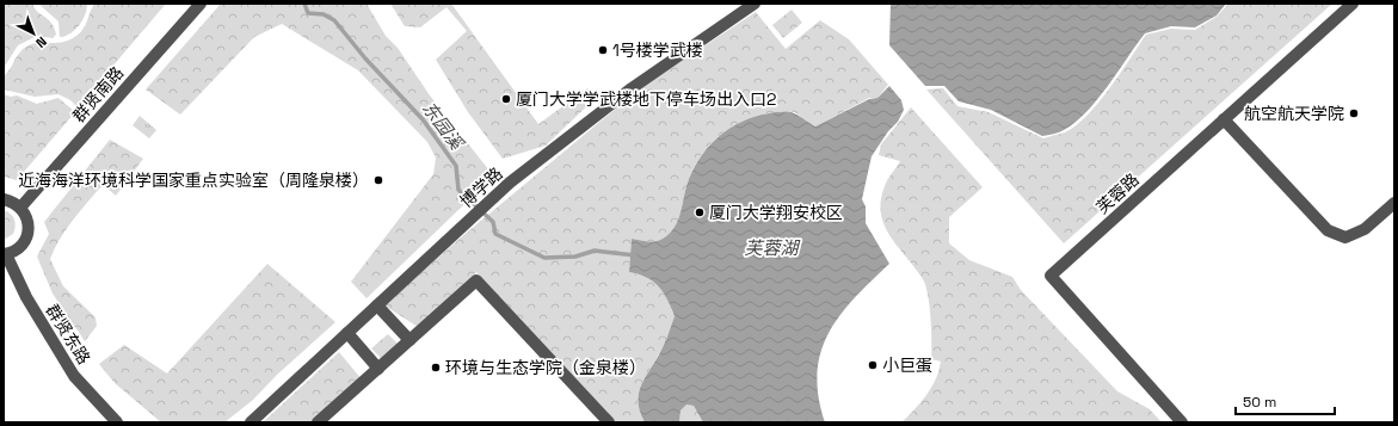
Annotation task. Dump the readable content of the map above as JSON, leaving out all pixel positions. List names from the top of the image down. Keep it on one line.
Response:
{"streets":{"street":["群贤南路","博学路","芙蓉路","群贤东路"]},"water":["东园溪","芙蓉湖"],"places":["1号楼学武楼","厦门大学学武楼地下停车场出入口2","航空航天学院","近海海洋环境科学国家重点实验室（周隆泉楼）","厦门大学翔安校区","小巨蛋","环境与生态学院（金泉楼）"],"scale_bar":"50 m","north":"bottom right"}
